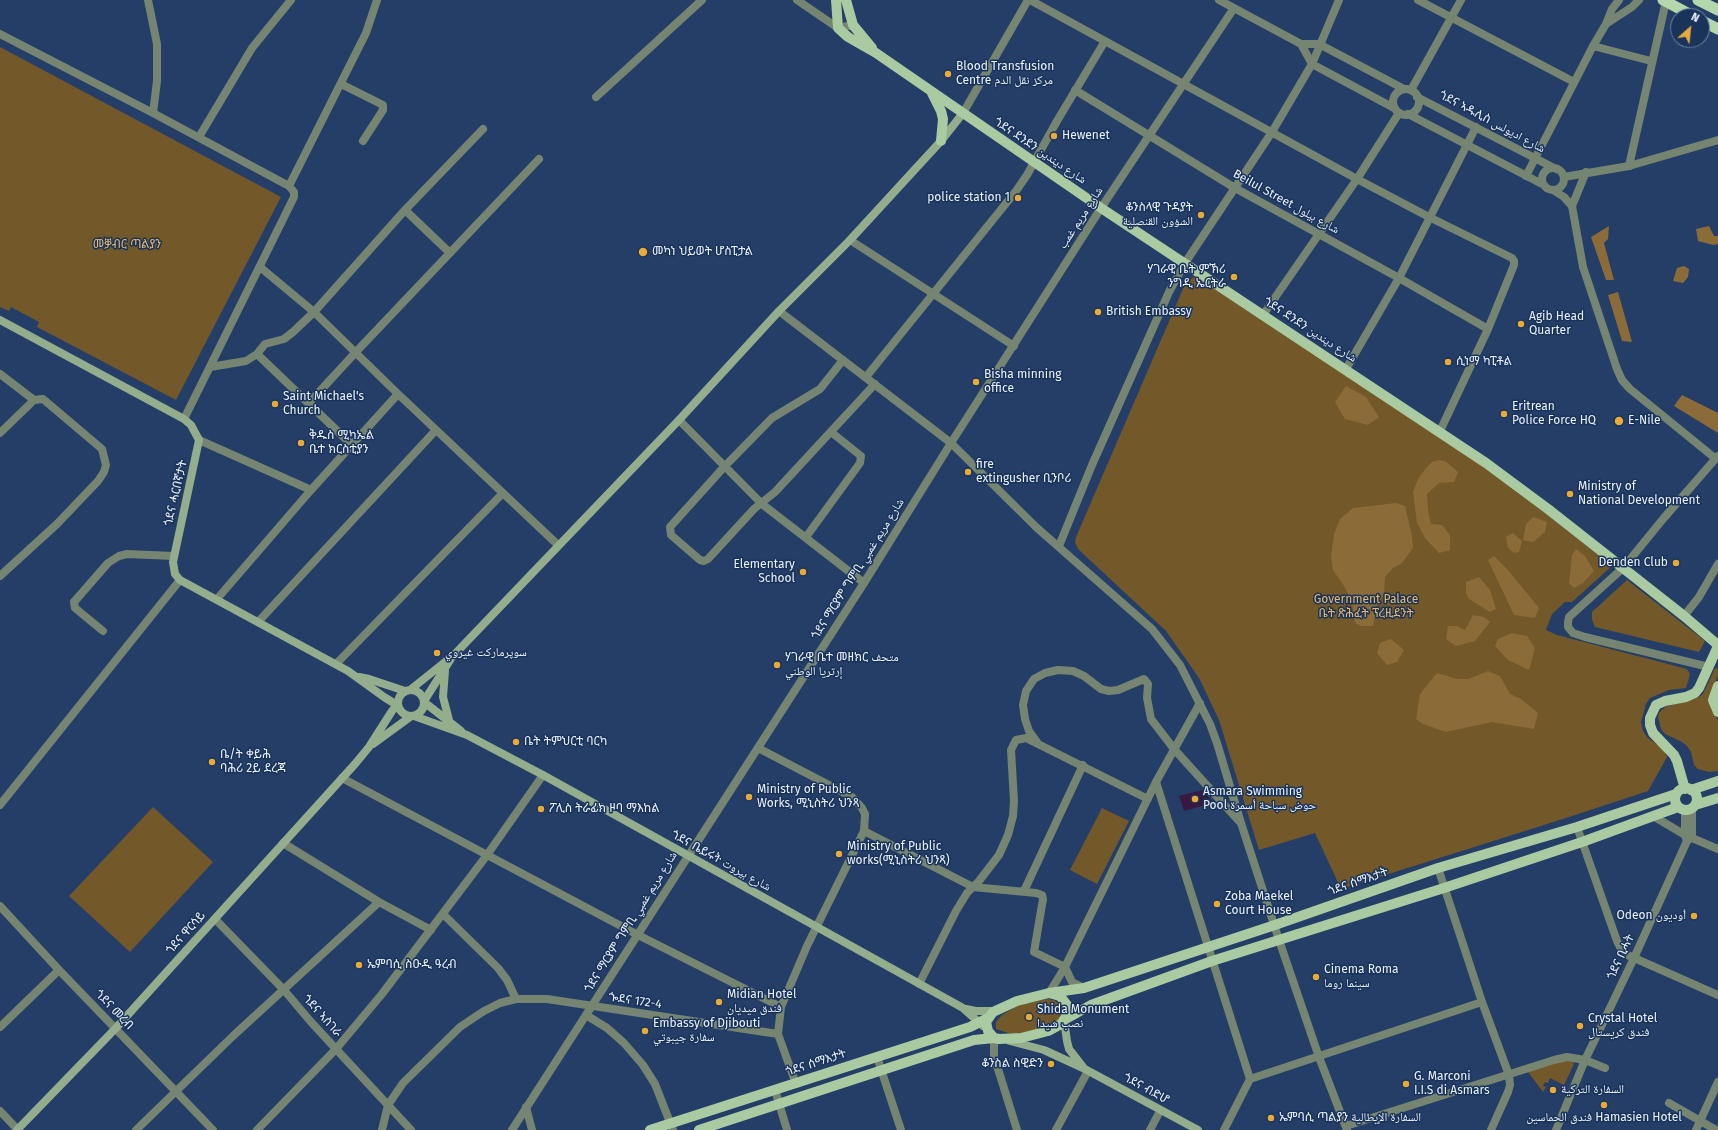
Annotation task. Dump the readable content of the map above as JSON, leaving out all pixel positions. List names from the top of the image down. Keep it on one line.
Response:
{"streets":{"main road":["ጎደና ደንደን شارع ديندين","ጎደና ሓርበኛታት","ጎደና ቤይሩት شارع بيروت","ጎደና ሰማእታት","ጎደና ዋርሳይ","ጎደና ብድሆ"],"street":["ጎደና ኣዱሊስ شارع اديولس","Beilul Street شارع بيلول","شارع مريم غمب","ጎደና ማርያም ግምቢ شارع مريم غمبي","ጎደና ቢሓት","ጐደና 172-4","ጎደና መረብ","ጎደና ኣስገራ"]},"crossings":[["ጎደና ደንደን شارع ديندين","شارع مريم غمب"],["Beilul Street شارع بيلول","شارع مريم غمب"],["شارع مريم غمب","ጎደና ማርያም ግምቢ شارع مريم غمبي"],["ጎደና ማርያም ግምቢ شارع مريم غمبي","ጎደና ቤይሩት شارع بيروت"],["ጎደና ማርያም ግምቢ شارع مريم غمبي","ጐደና 172-4"],["ጎደና ዋርሳይ","ጎደና መረብ"],["ጎደና ዋርሳይ","ጎደና ኣስገራ"],["ጐደና 172-4","ጎደና ኣስገራ"]],"parks":["መቓብር ጣልያን","Government Palace ቤት ጽሕፈት ፕረዚደንት"],"places":["Blood Transfusion Centre مركز نقل الدم","Hewenet","police station 1","ቆንስላዊ ጉዳያት الشؤون القنصلية","መካነ ህይወት ሆስፒታል","ሃገራዊ ቤት ምኽሪ ንግዲ ኤርትራ","British Embassy","Agib Head Quarter","ሲነማ ካፒቶል","Bisha minning office","Saint Michael's Church","Eritrean Police Force HQ","E-Nile","ቅዱስ ሚካኤል ቤተ ክርስቲያን","fire extingusher ቢንቦሪ","Ministry of National Development","Denden Club","Elementary School","سوپرمارکت غيروي","ሃገራዊ ቤተ መዘክር متحف إرتريا الوطني","ቤት ትምህርቲ ባርካ","ቤ/ት ቀይሕ ባሕሪ 2ይ ደረጃ","Ministry of Public Works, ሚኒስትሪ ህንጻ","Asmara Swimming Pool حوض سباحة أسمرة","ፖሊስ ትራፊክ ዞባ ማእከል","Ministry of Public works(ሚኒስትሪ ህንጻ)","Zoba Maekel Court House","Odeon أوديون","ኤምባሲ ስዑዲ ዓረብ","Cinema Roma سينما روما","Midian Hotel فندق ميديان","Shida Monument نصب شيدا","Crystal Hotel فندق كريستال","Embassy of Djibouti سفارة جيبوتي","ቆንስል ስዊድን","G. Marconi I.I.S di Asmars","السفارة التركية","فندق الحماسين Hamasien Hotel","ኤምባሲ ጣልያን السفارة الإيطالية"],"north":"top right"}
